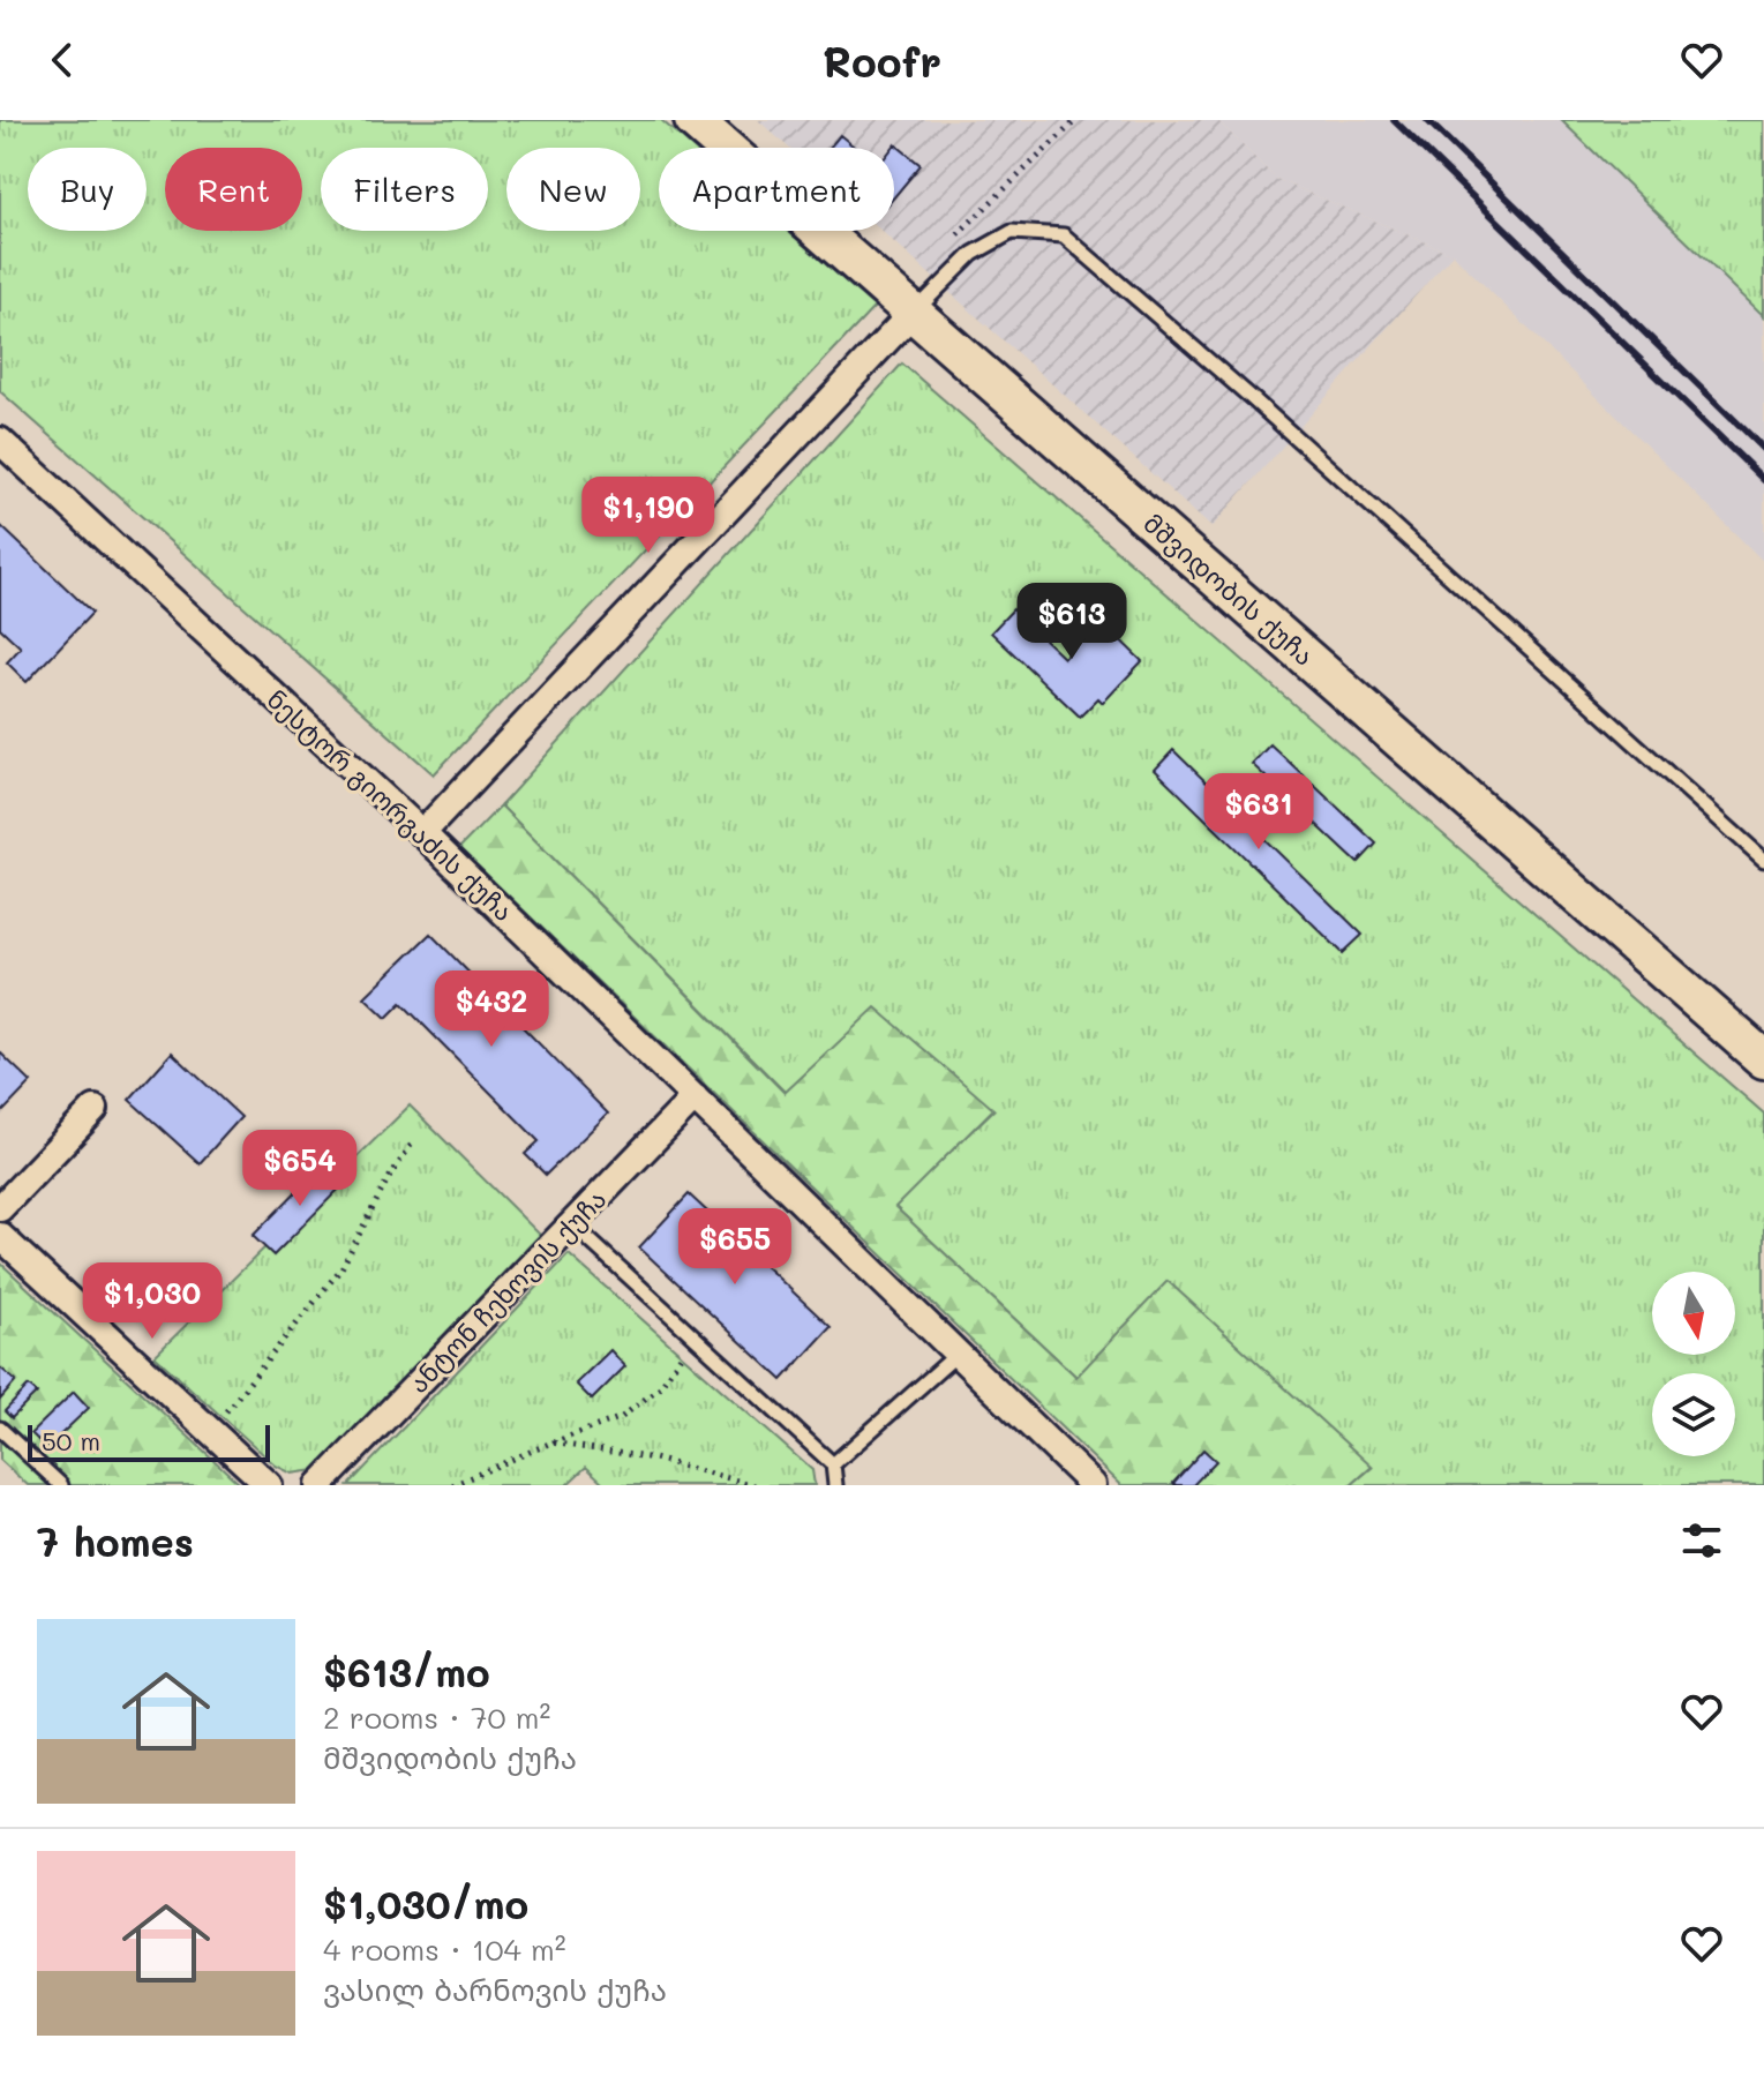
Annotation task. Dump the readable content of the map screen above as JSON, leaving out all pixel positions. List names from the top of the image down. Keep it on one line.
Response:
{"streets":{"main road":["მშვიდობის ქუჩა"],"street":["ნესტორ გიორგაძის ქუჩა","ანტონ ჩეხოვის ქუჩა"]},"crossings":[["ნესტორ გიორგაძის ქუჩა","ანტონ ჩეხოვის ქუჩა"]],"scale_bar":"50 m","north":"bottom","page":{"header":"Roofr","chip":["Buy","Rent","Filters","New","Apartment"],"price":["$1,190","$613","$631","$432","$654","$655","$1,030"],"scale":"50 m","heading":"7 homes","list":[{"name":"$613/mo","note":"2 rooms · 70 m² · მშვიდობის ქუჩა"},{"name":"$1,030/mo","note":"4 rooms · 104 m² · ვასილ ბარნოვის ქუჩა"}]}}
